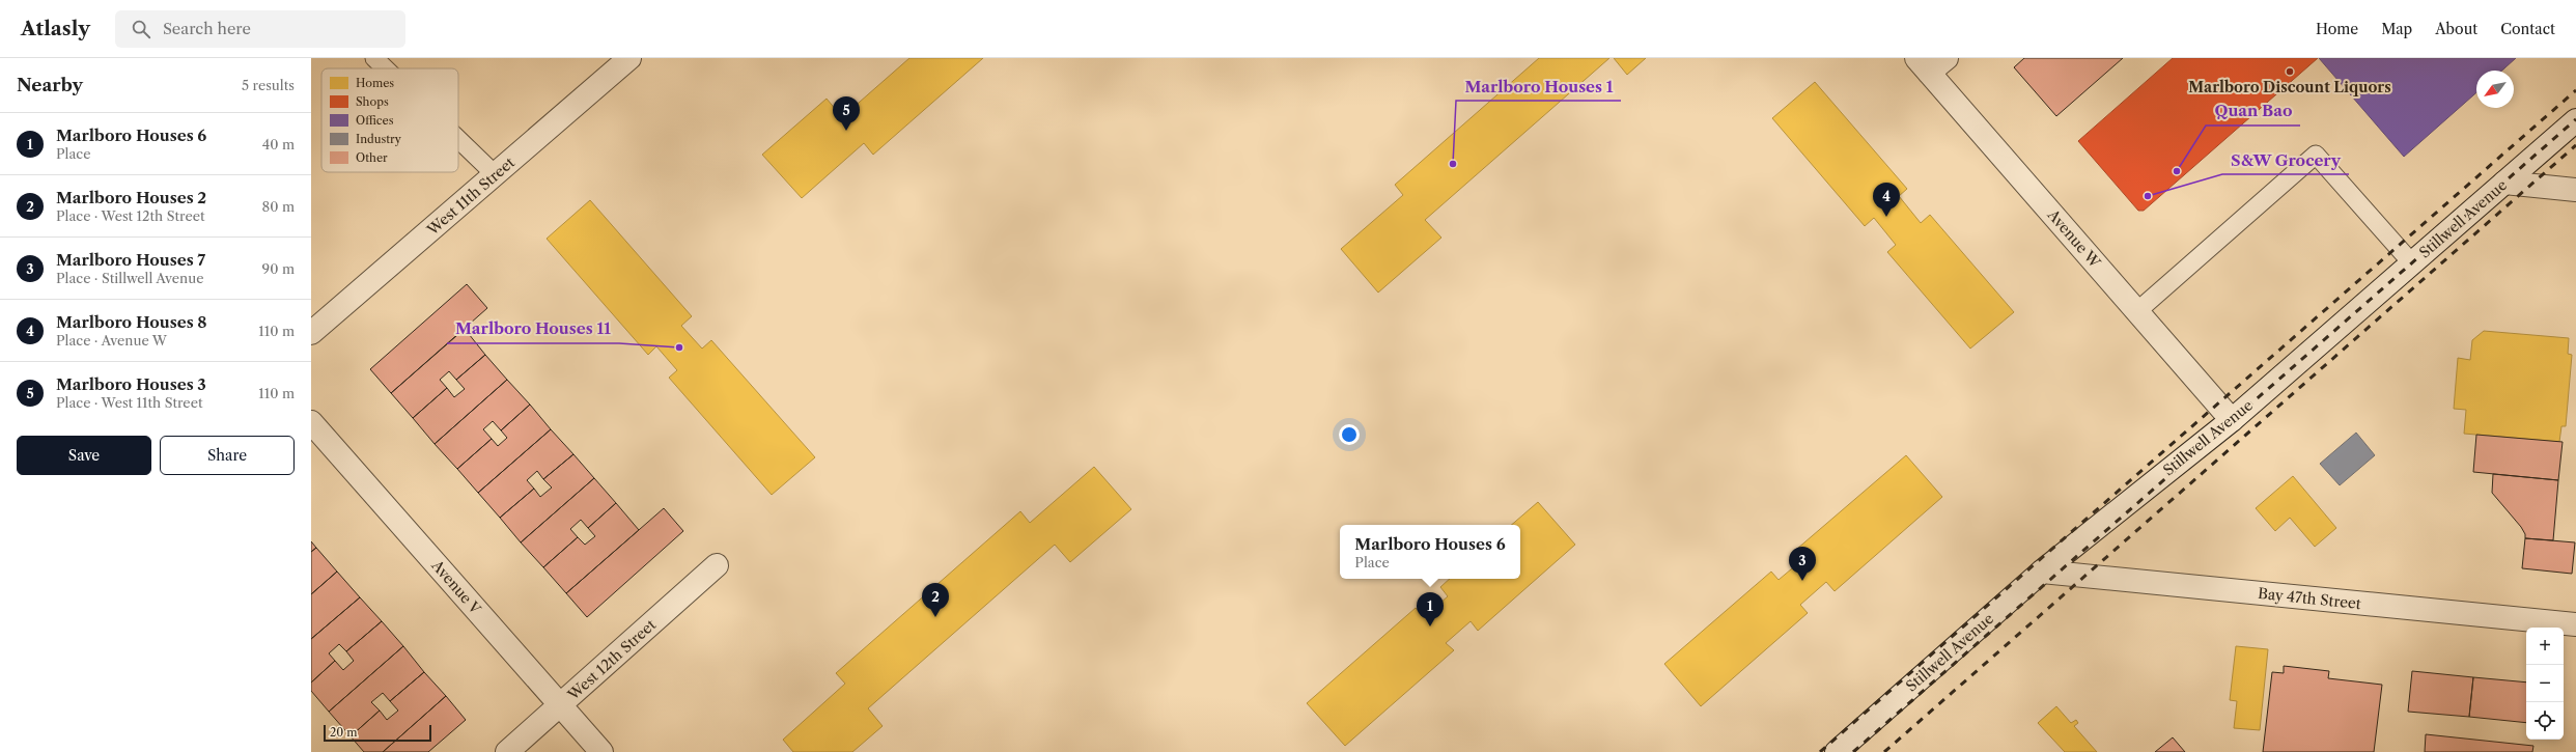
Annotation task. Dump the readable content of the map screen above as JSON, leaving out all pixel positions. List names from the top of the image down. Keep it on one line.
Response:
{"streets":{"street":["West 11th Street","Stillwell Avenue","Avenue W","Avenue V","Bay 47th Street","West 12th Street"]},"crossings":[["Stillwell Avenue","Avenue W"],["Stillwell Avenue","Bay 47th Street"],["Avenue V","West 12th Street"]],"places":["Marlboro Discount Liquors","Marlboro Houses 1","Quan Bao","S&W Grocery","Marlboro Houses 11"],"legend":["Homes","Shops","Offices","Industry","Other"],"scale_bar":"20 m","north":"bottom left","page":{"header":"Atlasly","search":"Search here","nav":["Home","Map","About","Contact"],"heading":["Nearby","5 results"],"pins":["5","4","3","2","1"],"list":[{"mark":"1","name":"Marlboro Houses 6","note":"Place","value":"40 m"},{"mark":"2","name":"Marlboro Houses 2","note":"Place · West 12th Street","value":"80 m"},{"mark":"3","name":"Marlboro Houses 7","note":"Place · Stillwell Avenue","value":"90 m"},{"mark":"4","name":"Marlboro Houses 8","note":"Place · Avenue W","value":"110 m"},{"mark":"5","name":"Marlboro Houses 3","note":"Place · West 11th Street","value":"110 m"}],"buttons":["Save","Share"],"popup":["Marlboro Houses 6","Place"],"map_buttons":["+","−"],"scale":"20 m"}}
